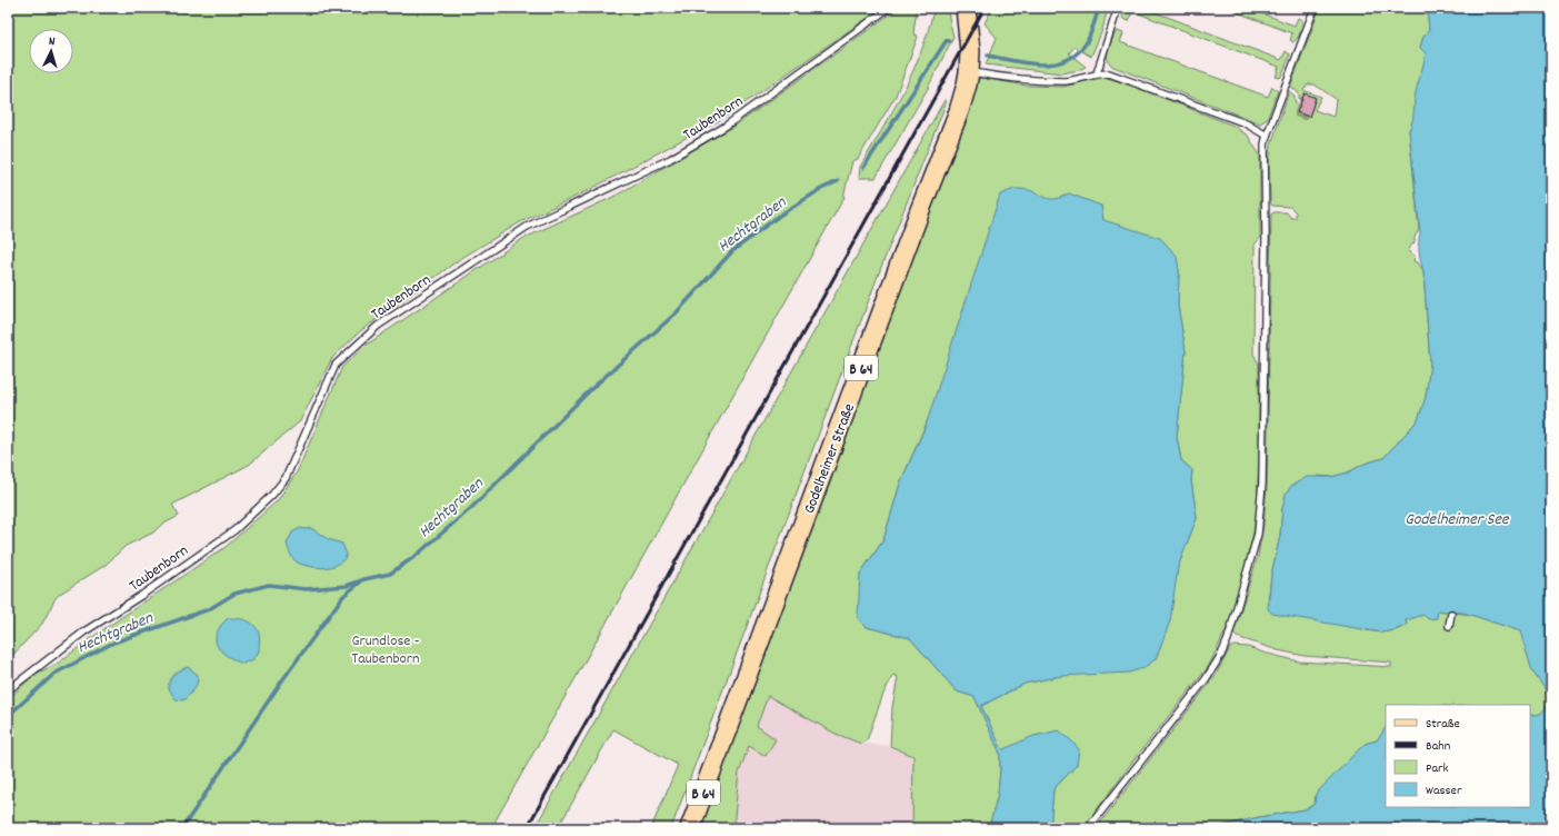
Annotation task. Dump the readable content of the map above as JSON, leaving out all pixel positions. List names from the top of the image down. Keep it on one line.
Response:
{"streets":{"main road":["B 64","Godelheimer Straße"],"lane":["Taubenborn"]},"water":["Hechtgraben","Godelheimer See"],"parks":["Grundlose - Taubenborn"],"legend":["Straße","Bahn","Park","Wasser"],"north":"top"}
